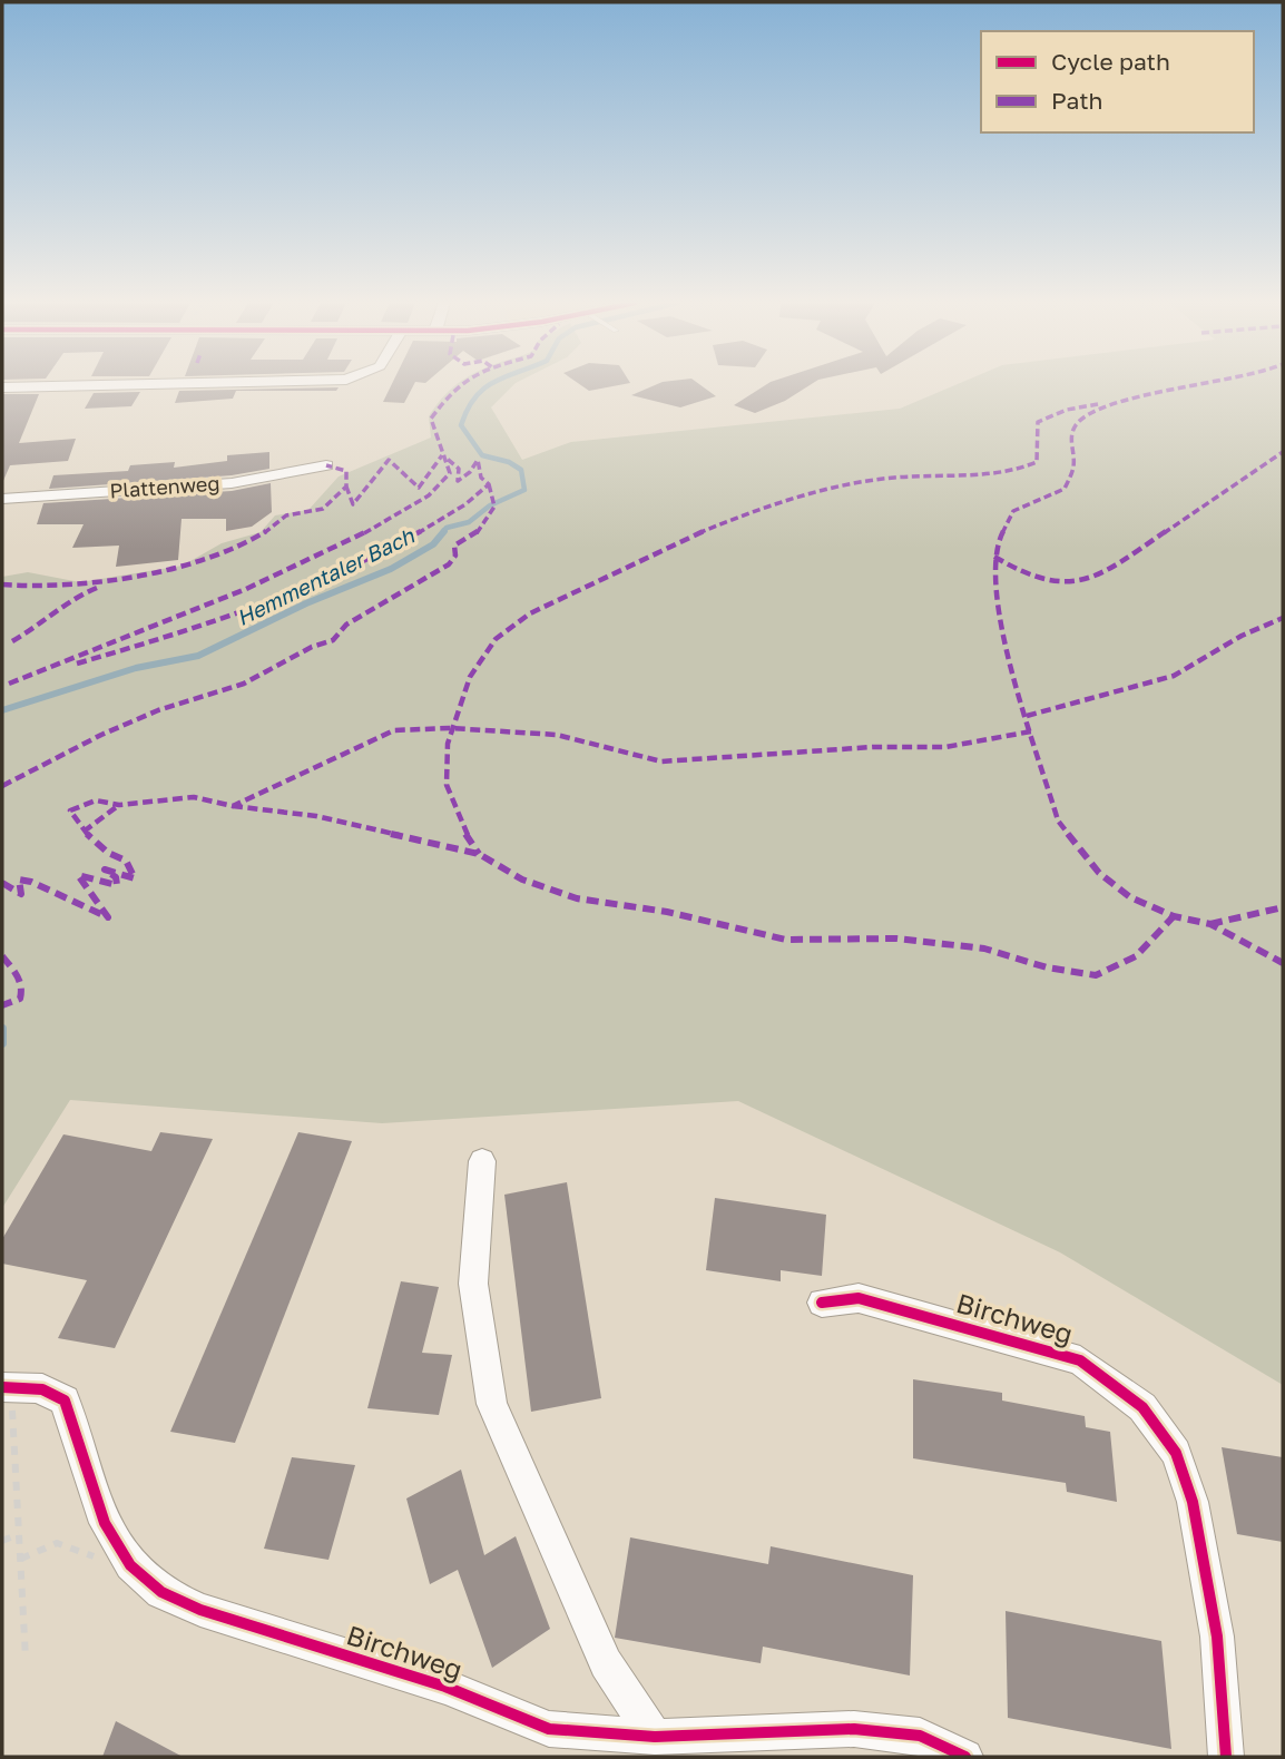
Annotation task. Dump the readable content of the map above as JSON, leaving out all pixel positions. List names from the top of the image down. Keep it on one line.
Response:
{"streets":{"street":["Plattenweg","Birchweg"]},"water":["Hemmentaler Bach"],"legend":["Cycle path","Path"]}
